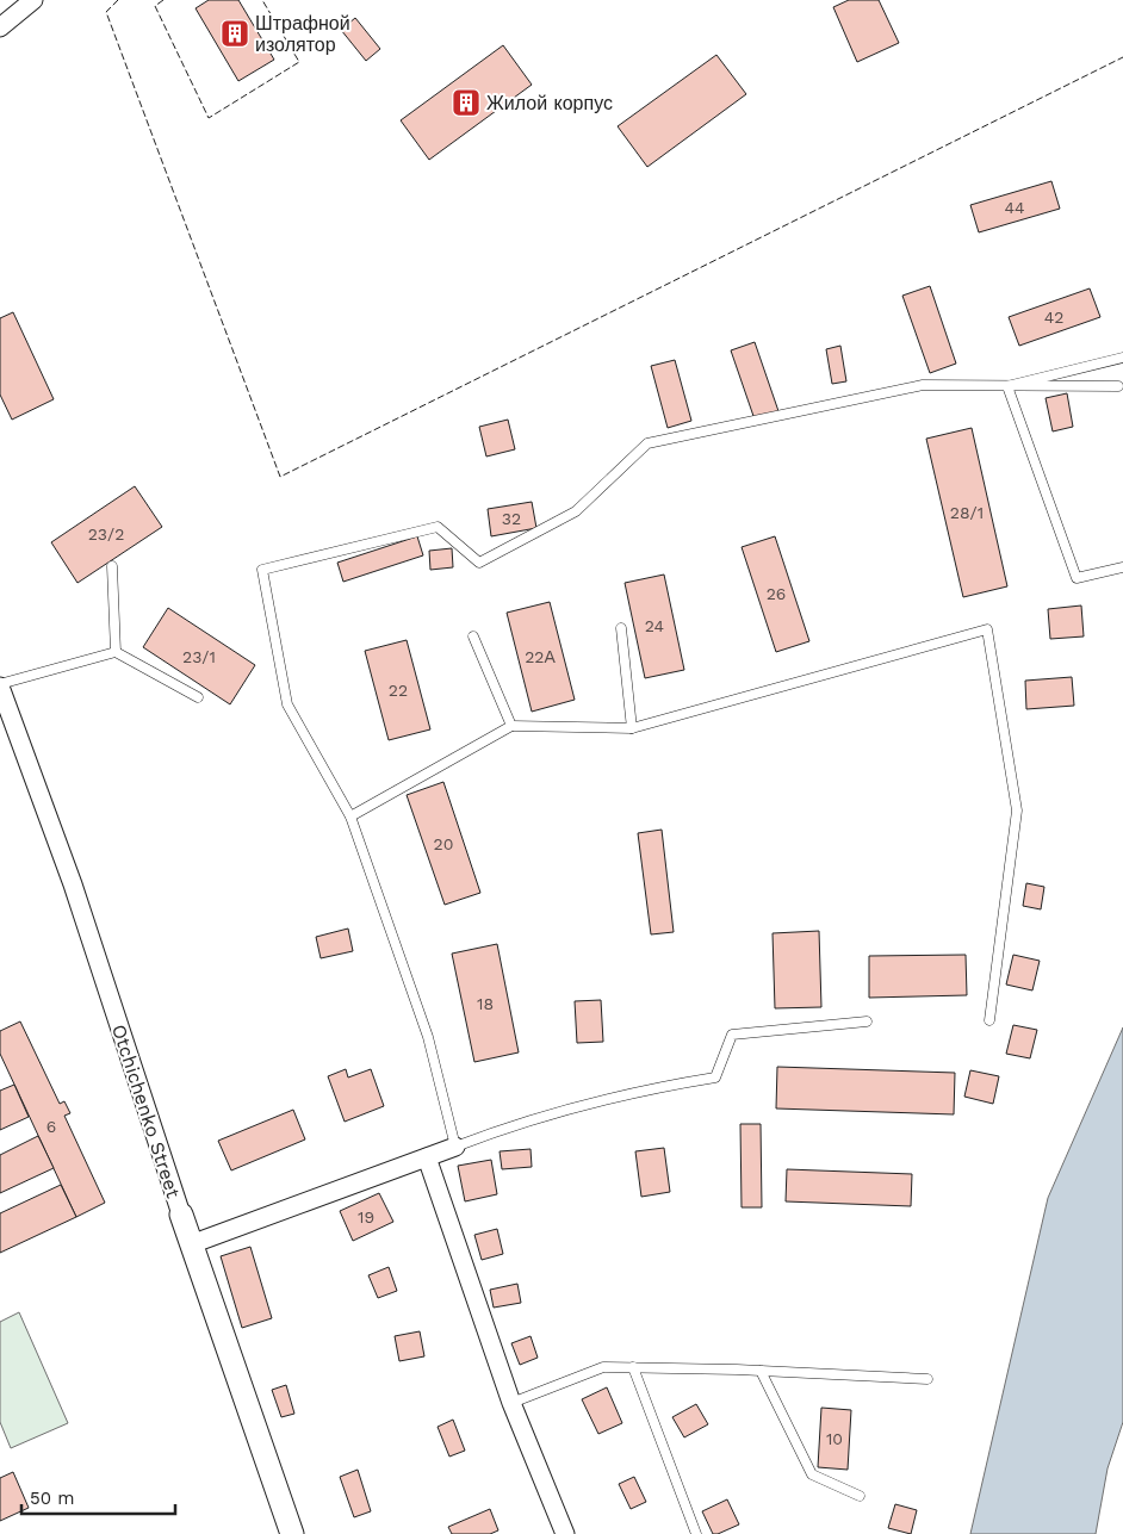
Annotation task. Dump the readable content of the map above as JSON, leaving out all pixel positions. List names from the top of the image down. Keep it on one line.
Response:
{"streets":{"street":["Otchichenko Street"]},"places":{"building":["Штрафной изолятор","Жилой корпус"]},"house_numbers":["44","42","28/1","32","23/2","26","24","23/1","22А","22","20","18","6","19","10"],"scale_bar":"50 m"}
